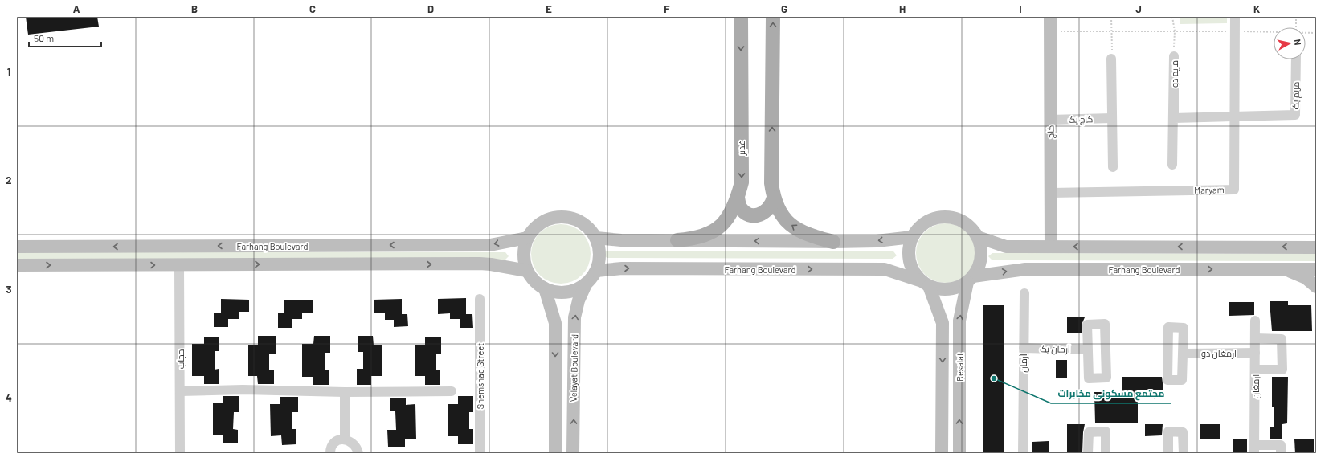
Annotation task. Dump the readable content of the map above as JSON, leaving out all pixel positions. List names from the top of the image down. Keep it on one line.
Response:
{"streets":{"main road":["کاج","غدیر","Farhang Boulevard","Resalat","Velayat Boulevard"],"street":["مریم دو","مریم یک","کاج یک","Maryam","آرمان یک","ارمغان دو","حجاب","آرمان","Shemshad Street","ارمغان"]},"crossings":[["مریم دو","مریم یک"],["مریم دو","Maryam"],["مریم یک","Maryam"],["کاج یک","کاج"],["کاج","Maryam"],["Farhang Boulevard","حجاب"],["Farhang Boulevard","Resalat"],["Farhang Boulevard","Velayat Boulevard"],["آرمان یک","آرمان"],["ارمغان دو","ارمغان"]],"places":["مجتمع مسکونی مخابرات"],"scale_bar":"50 m","north":"right","grid":{"columns":["A","B","C","D","E","F","G","H","I","J","K"],"rows":["1","2","3","4"]}}
